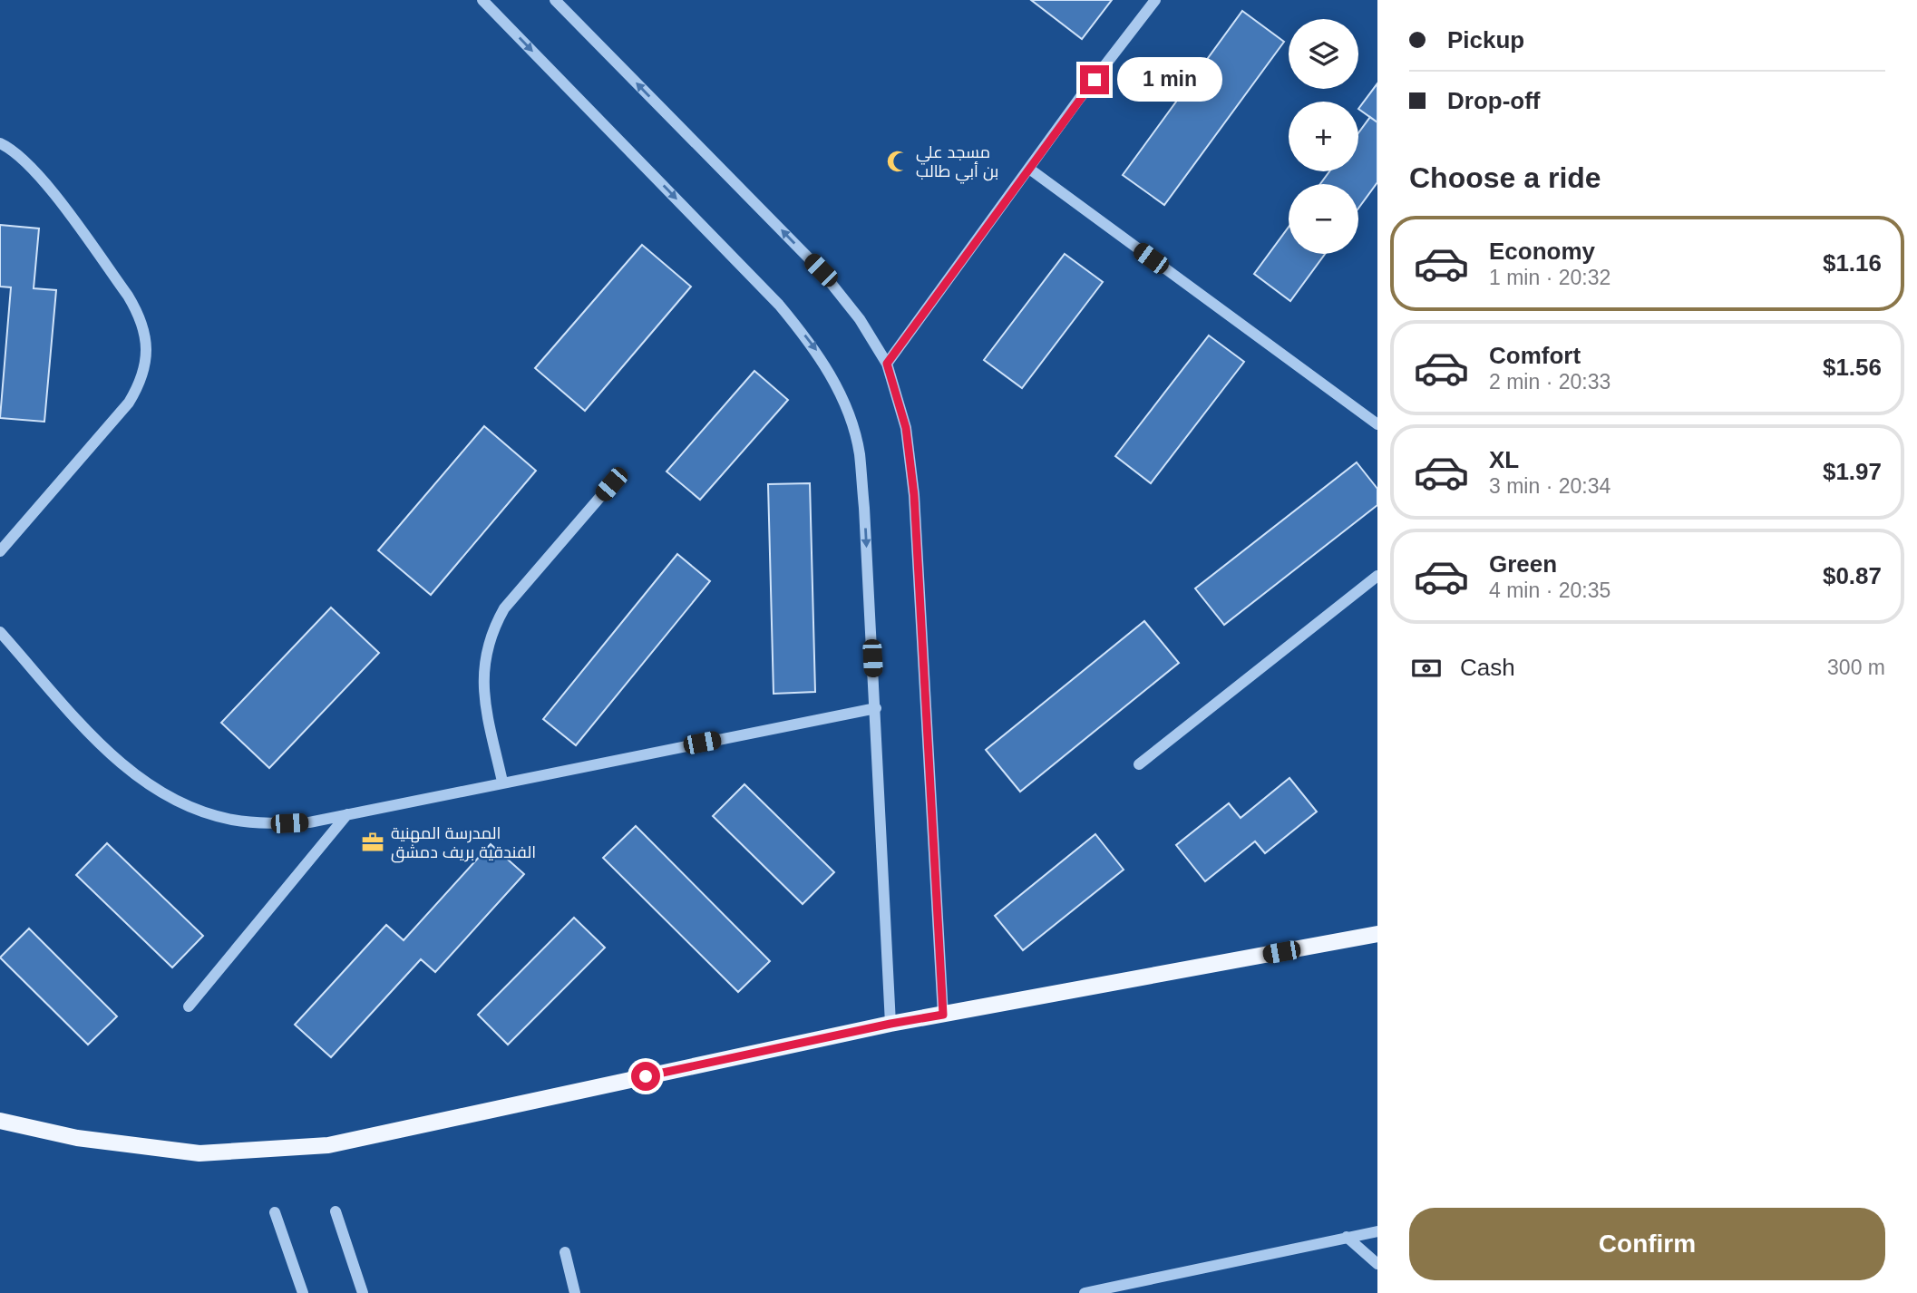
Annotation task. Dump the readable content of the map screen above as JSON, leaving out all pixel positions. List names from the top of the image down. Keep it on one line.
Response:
{"places":{"mosque":["مسجد علي بن أبي طالب"],"office":["المدرسة المهنية الفندقية بريف دمشق"]},"page":{"banner":["Pickup","Drop-off"],"map_buttons":["+","−"],"bubble":"1 min","heading":"Choose a ride","list":[{"name":"Economy","note":"1 min · 20:32","value":"$1.16"},{"name":"Comfort","note":"2 min · 20:33","value":"$1.56"},{"name":"XL","note":"3 min · 20:34","value":"$1.97"},{"name":"Green","note":"4 min · 20:35","value":"$0.87"}],"pay":["Cash","300 m"],"buttons":"Confirm"}}
